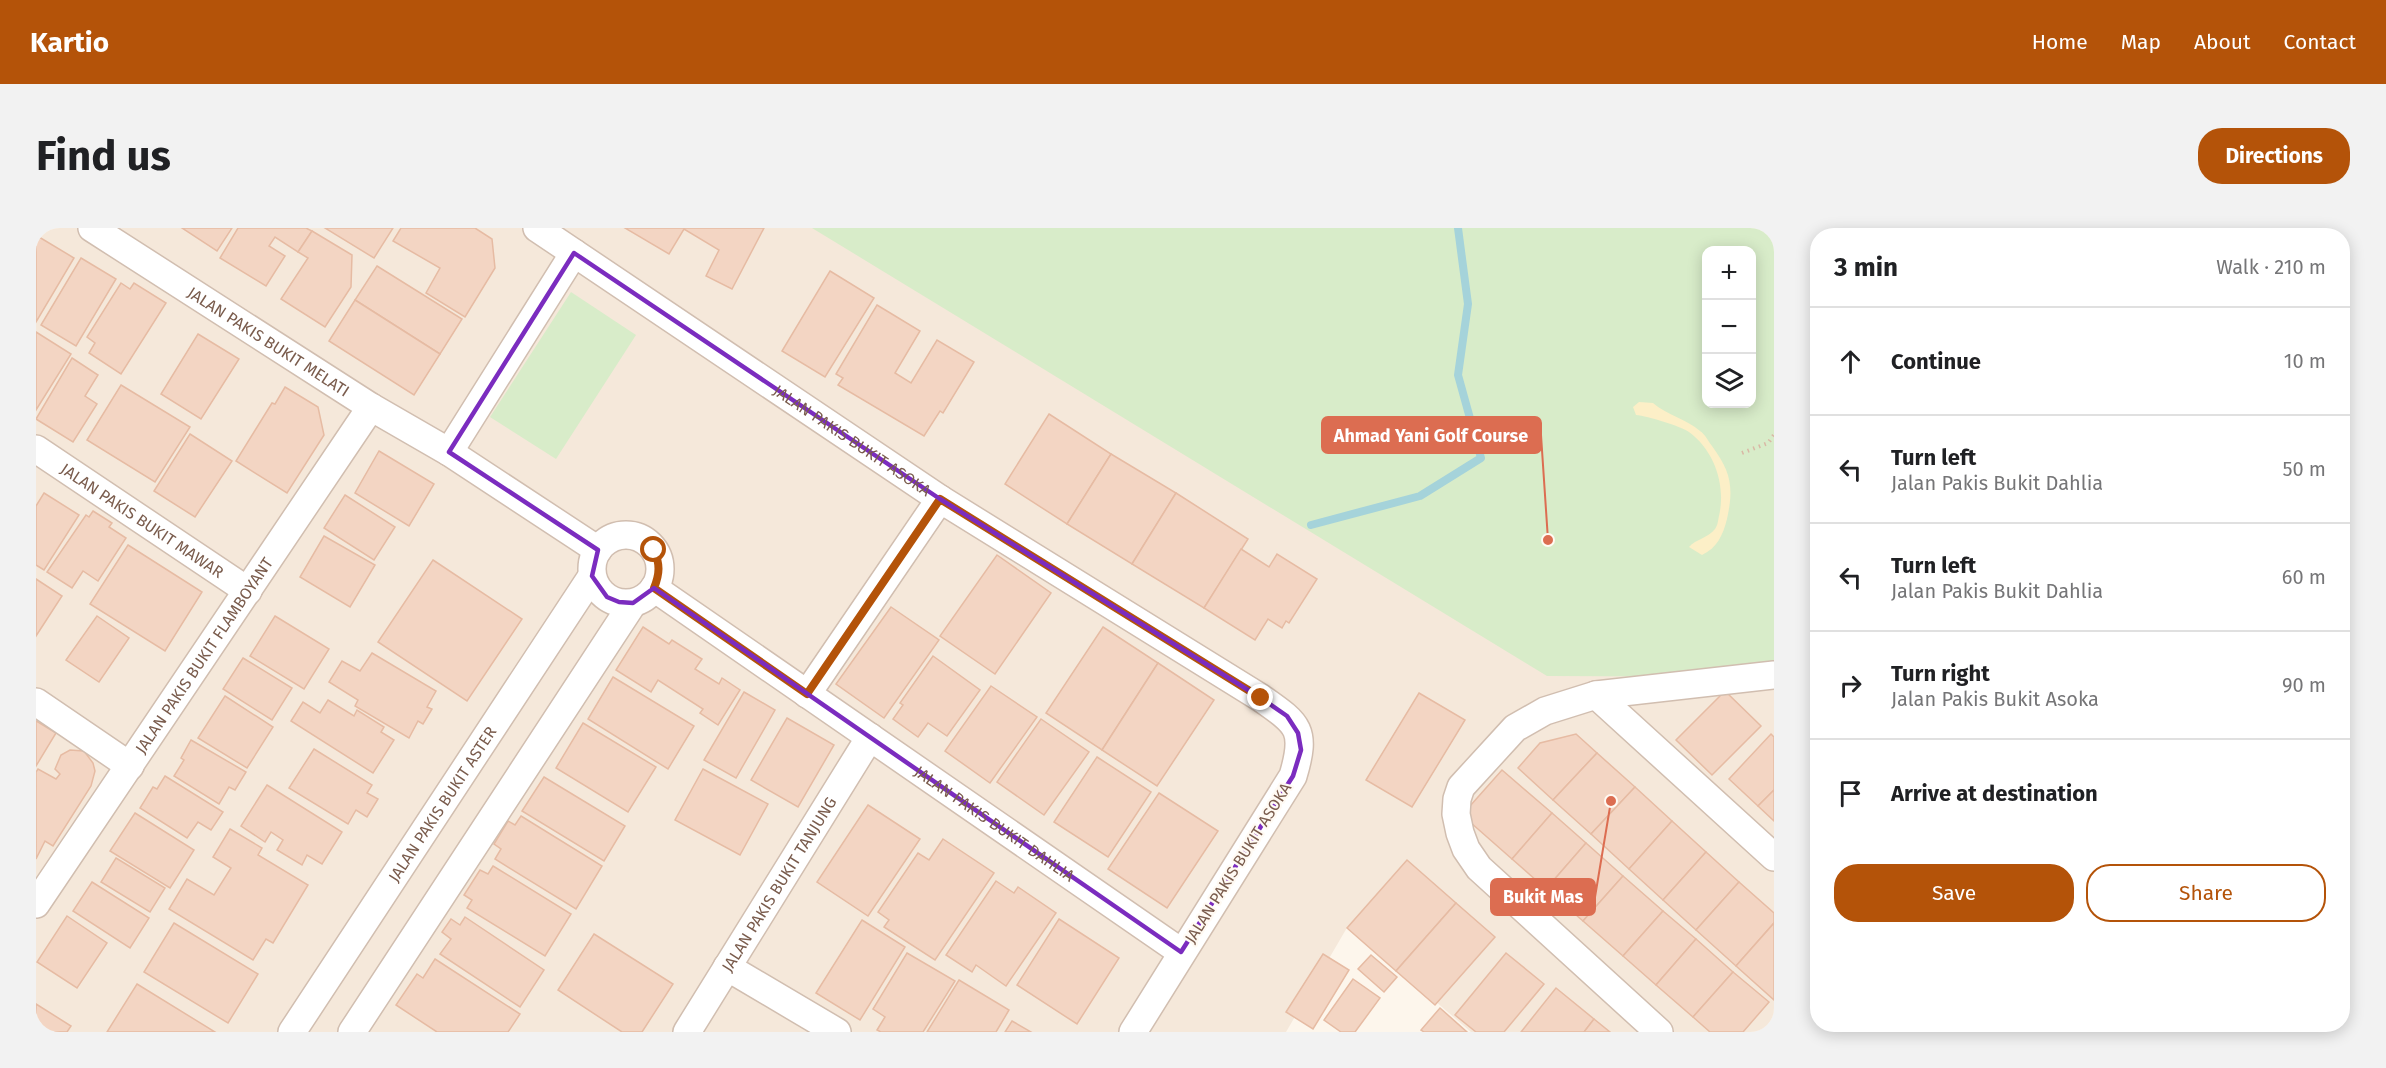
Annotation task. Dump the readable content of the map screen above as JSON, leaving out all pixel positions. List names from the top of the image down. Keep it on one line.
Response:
{"streets":{"street":["JALAN PAKIS BUKIT MELATI","JALAN PAKIS BUKIT ASOKA","JALAN PAKIS BUKIT MAWAR","JALAN PAKIS BUKIT FLAMBOYANT","JALAN PAKIS BUKIT ASTER","JALAN PAKIS BUKIT DAHLIA","JALAN PAKIS BUKIT TANJUNG"]},"crossings":[["JALAN PAKIS BUKIT MELATI","JALAN PAKIS BUKIT FLAMBOYANT"],["JALAN PAKIS BUKIT MELATI","JALAN PAKIS BUKIT ASTER"],["JALAN PAKIS BUKIT MELATI","JALAN PAKIS BUKIT DAHLIA"],["JALAN PAKIS BUKIT ASOKA","JALAN PAKIS BUKIT DAHLIA"],["JALAN PAKIS BUKIT MAWAR","JALAN PAKIS BUKIT FLAMBOYANT"],["JALAN PAKIS BUKIT ASTER","JALAN PAKIS BUKIT DAHLIA"],["JALAN PAKIS BUKIT DAHLIA","JALAN PAKIS BUKIT TANJUNG"]],"places":["Ahmad Yani Golf Course","Bukit Mas"],"page":{"header":"Kartio","nav":["Home","Map","About","Contact"],"buttons":["Directions",["Save","Share"]],"title":"Find us","heading":["3 min","Walk · 210 m"],"map_buttons":["+","−"],"list":[["Continue","10 m"],["Turn left","Jalan Pakis Bukit Dahlia","50 m"],["Turn left","Jalan Pakis Bukit Dahlia","60 m"],["Turn right","Jalan Pakis Bukit Asoka","90 m"],"Arrive at destination"]}}
